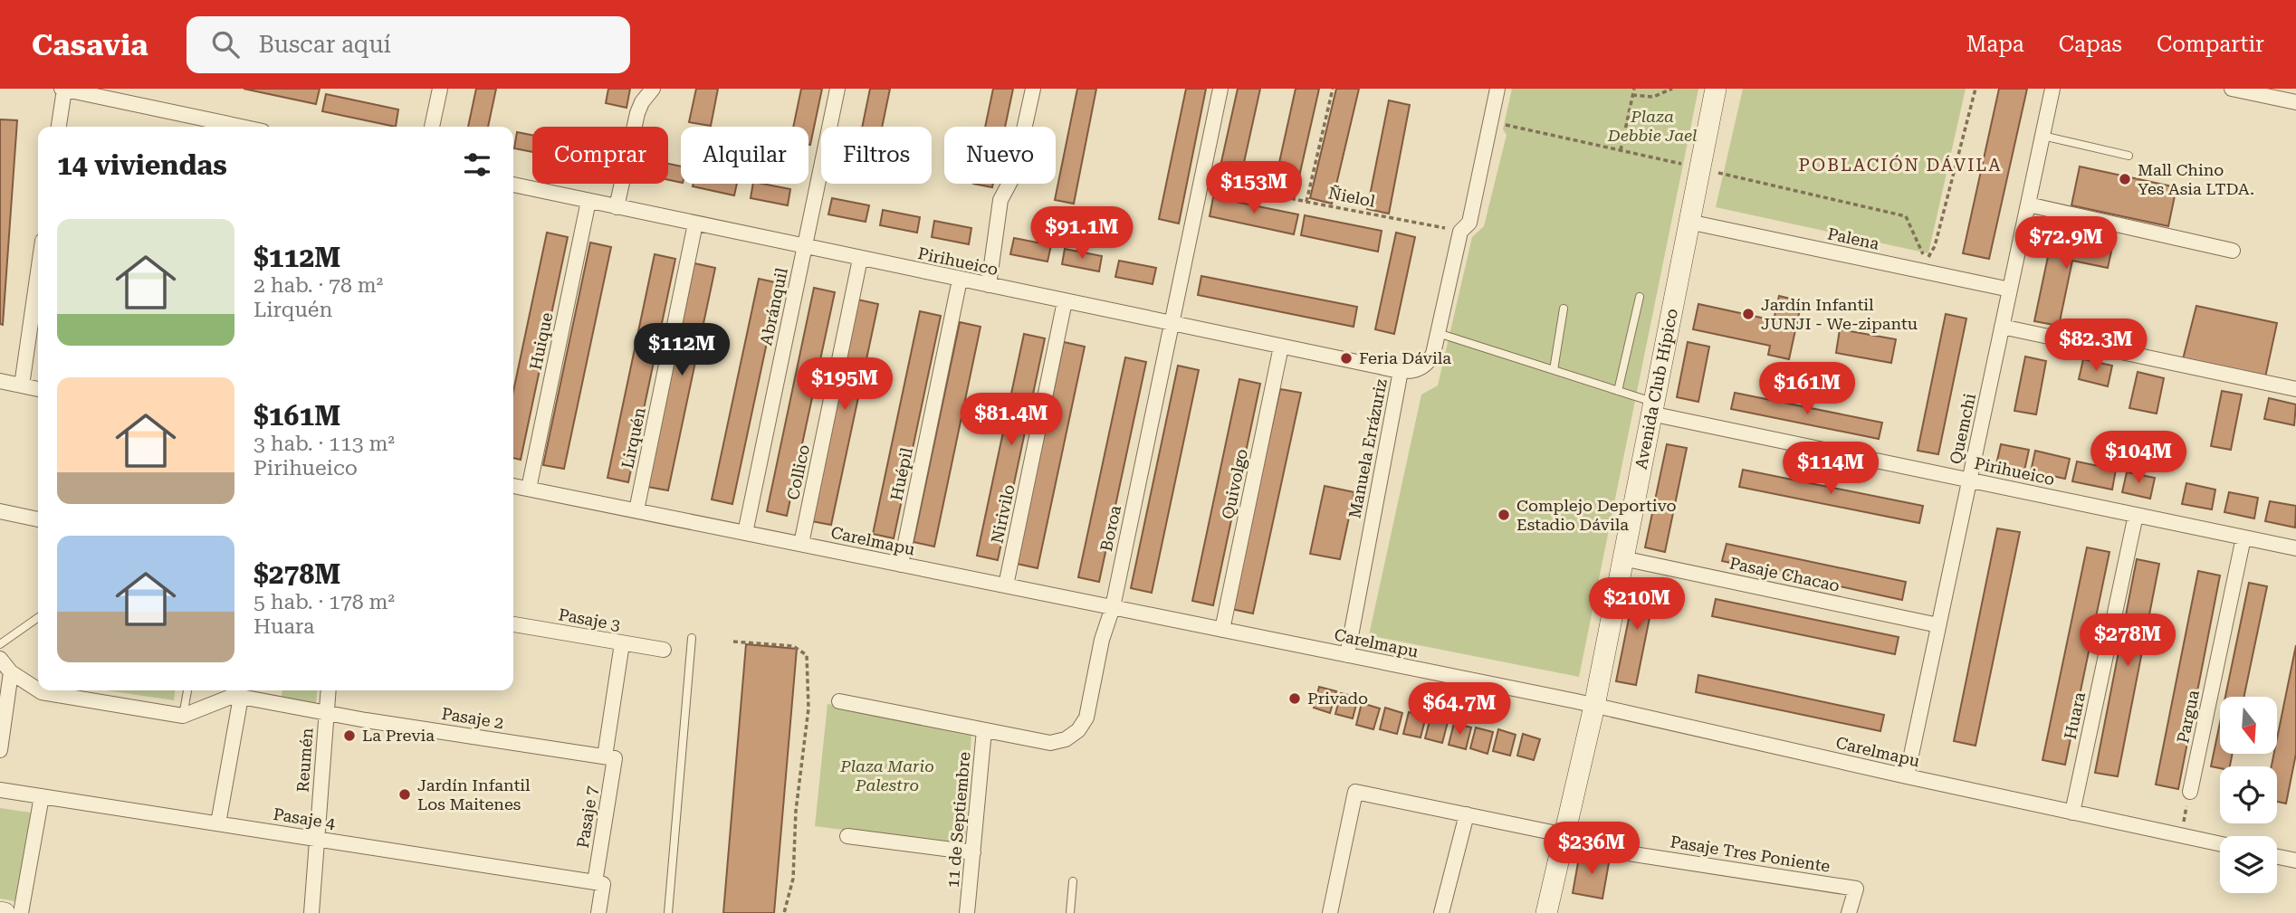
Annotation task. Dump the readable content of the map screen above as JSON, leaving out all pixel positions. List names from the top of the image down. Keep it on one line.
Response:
{"streets":{"street":["Palena","Pirihueico","Abránquil","Huique","Avenida Club Hípico","Quemchi","Lirquén","Manuela Errázuriz","Collico","Huépil","Quivolgo","Nirivilo","Boroa","Carelmapu","Pasaje Chacao","Pasaje 3","Huara","Pargua","Pasaje 2","Reumén","Pasaje 7","Pasaje 4","11 de Septiembre","Pasaje Tres Poniente"],"path":["Ñielol"]},"crossings":[["Ñielol","Manuela Errázuriz"],["Ñielol","Boroa"],["Palena","Avenida Club Hípico"],["Palena","Quemchi"],["Pirihueico","Abránquil"],["Pirihueico","Huique"],["Pirihueico","Avenida Club Hípico"],["Pirihueico","Quemchi"],["Pirihueico","Lirquén"],["Pirihueico","Manuela Errázuriz"],["Pirihueico","Collico"],["Pirihueico","Huépil"],["Pirihueico","Quivolgo"],["Pirihueico","Nirivilo"],["Pirihueico","Boroa"],["Pirihueico","Huara"],["Pirihueico","Pargua"],["Abránquil","Carelmapu"],["Huique","Carelmapu"],["Avenida Club Hípico","Carelmapu"],["Avenida Club Hípico","Pasaje Chacao"],["Avenida Club Hípico","Pasaje Tres Poniente"],["Quemchi","Carelmapu"],["Quemchi","Pasaje Chacao"],["Lirquén","Carelmapu"],["Manuela Errázuriz","Carelmapu"],["Collico","Carelmapu"],["Huépil","Carelmapu"],["Quivolgo","Carelmapu"],["Nirivilo","Carelmapu"],["Boroa","Carelmapu"],["Boroa","11 de Septiembre"],["Carelmapu","Huara"],["Pasaje 3","Pasaje 7"],["Pasaje 2","Reumén"],["Pasaje 2","Pasaje 7"],["Reumén","Pasaje 4"],["Pasaje 7","Pasaje 4"]],"districts":["POBLACIÓN DÁVILA"],"parks":["Plaza Debbie Jael","Plaza Mario Palestro"],"places":["Mall Chino Yes Asia LTDA.","Jardín Infantil JUNJI - We-zipantu","Feria Dávila","Complejo Deportivo Estadio Dávila","Privado","La Previa","Jardín Infantil Los Maitenes"],"north":"bottom","page":{"header":"Casavia","search":"Buscar aquí","nav":["Mapa","Capas","Compartir"],"chip":["Comprar","Alquilar","Filtros","Nuevo"],"heading":"14 viviendas","price":["$153M","$91.1M","$72.9M","$82.3M","$112M","$195M","$161M","$81.4M","$104M","$114M","$210M","$278M","$64.7M","$236M"],"list":[{"name":"$112M","note":"2 hab. · 78 m² · Lirquén"},{"name":"$161M","note":"3 hab. · 113 m² · Pirihueico"},{"name":"$278M","note":"5 hab. · 178 m² · Huara"}]}}
